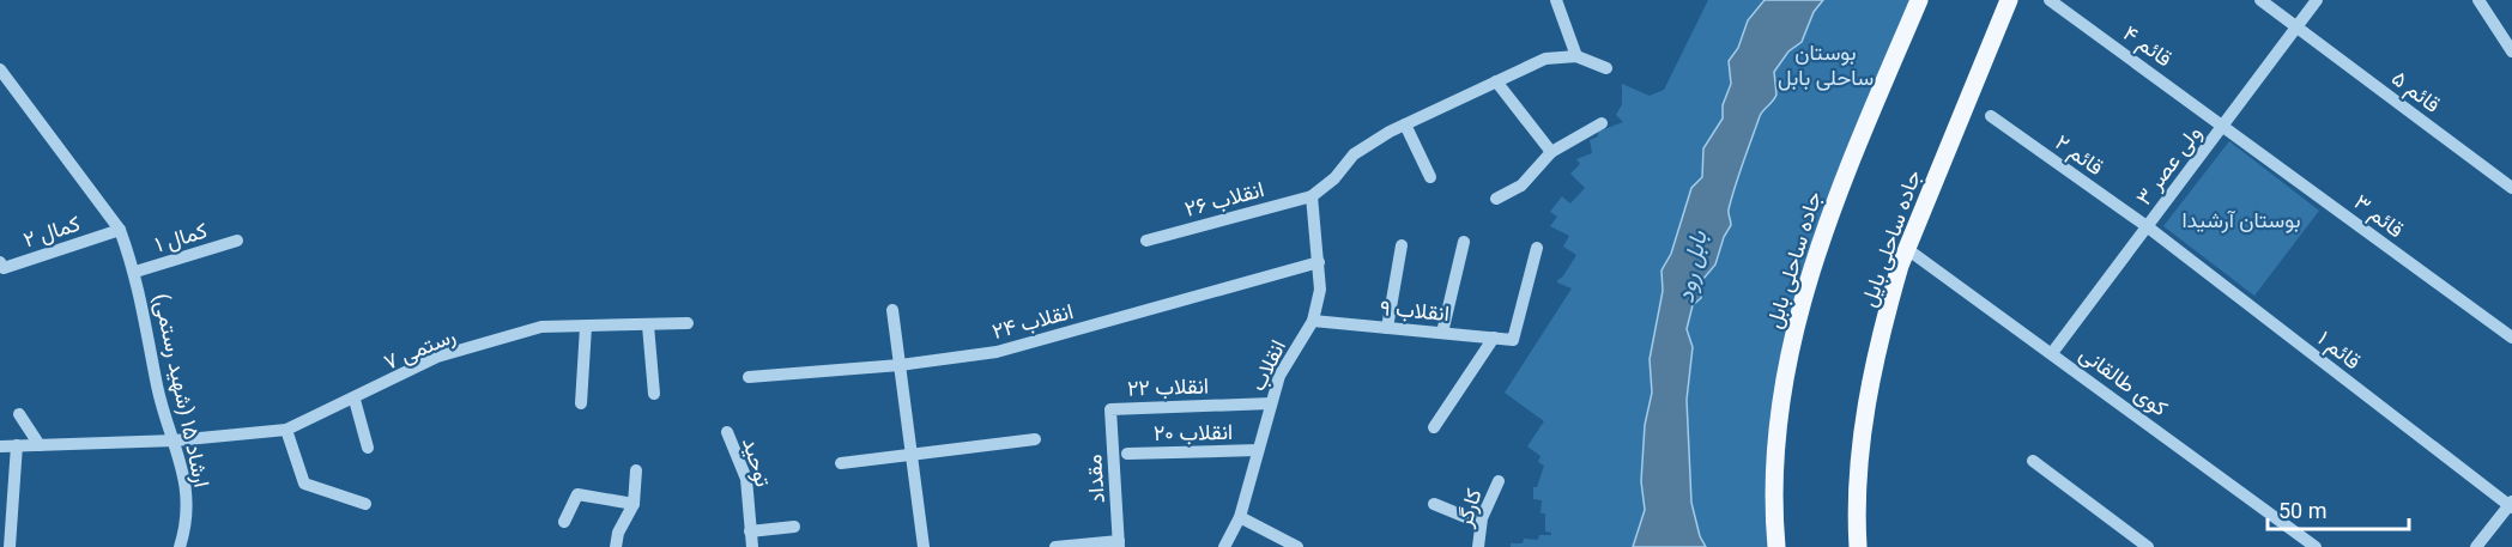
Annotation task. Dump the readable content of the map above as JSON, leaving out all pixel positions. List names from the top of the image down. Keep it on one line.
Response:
{"streets":{"main road":["جاده ساحلی بایل","جاده ساحلی بابل"],"street":["قائم ۴","قائم ۵","قائم ۲","ولی عصر ۳","انقلاب ۲۶","قائم ۳","کمال ۲","کمال ۱","انقلاب ۹","انقلاب ۲۴","رستمی ۷","قائم ۱","انقلاب","کوی طالقانی","انقلاب ۲۲","ارشاد ۱۵ (شهید رستمی)","انقلاب ۲۰","توحید","مقداد","کارگر"]},"crossings":[["قائم ۴","ولی عصر ۳"],["قائم ۴","قائم ۳"],["قائم ۵","ولی عصر ۳"],["قائم ۲","ولی عصر ۳"],["قائم ۲","قائم ۱"],["ولی عصر ۳","قائم ۳"],["ولی عصر ۳","قائم ۱"],["ولی عصر ۳","کوی طالقانی"],["انقلاب ۲۶","انقلاب"],["کمال ۲","ارشاد ۱۵ (شهید رستمی)"],["کمال ۱","ارشاد ۱۵ (شهید رستمی)"],["جاده ساحلی بایل","کوی طالقانی"],["انقلاب ۹","انقلاب"],["انقلاب ۲۴","انقلاب"],["رستمی ۷","ارشاد ۱۵ (شهید رستمی)"],["انقلاب","انقلاب ۲۲"],["انقلاب","انقلاب ۲۰"],["انقلاب ۲۲","مقداد"]],"water":["بابل رود"],"parks":["بوستان ساحلی بابل","بوستان آرشیدا"],"scale_bar":"50 m"}
